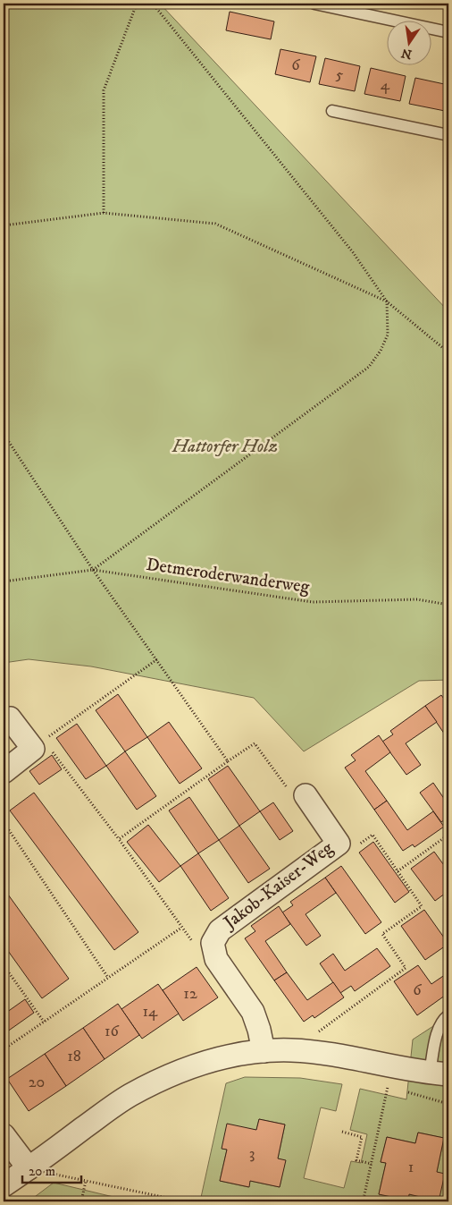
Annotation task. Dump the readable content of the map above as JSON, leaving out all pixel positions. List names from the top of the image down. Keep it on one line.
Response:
{"streets":{"street":["Jakob-Kaiser-Weg"],"path":["Detmeroderwanderweg"]},"parks":["Hattorfer Holz"],"house_numbers":["6","5","4","6","12","14","16","18","20","3","1"],"scale_bar":"20 m","north":"bottom"}
